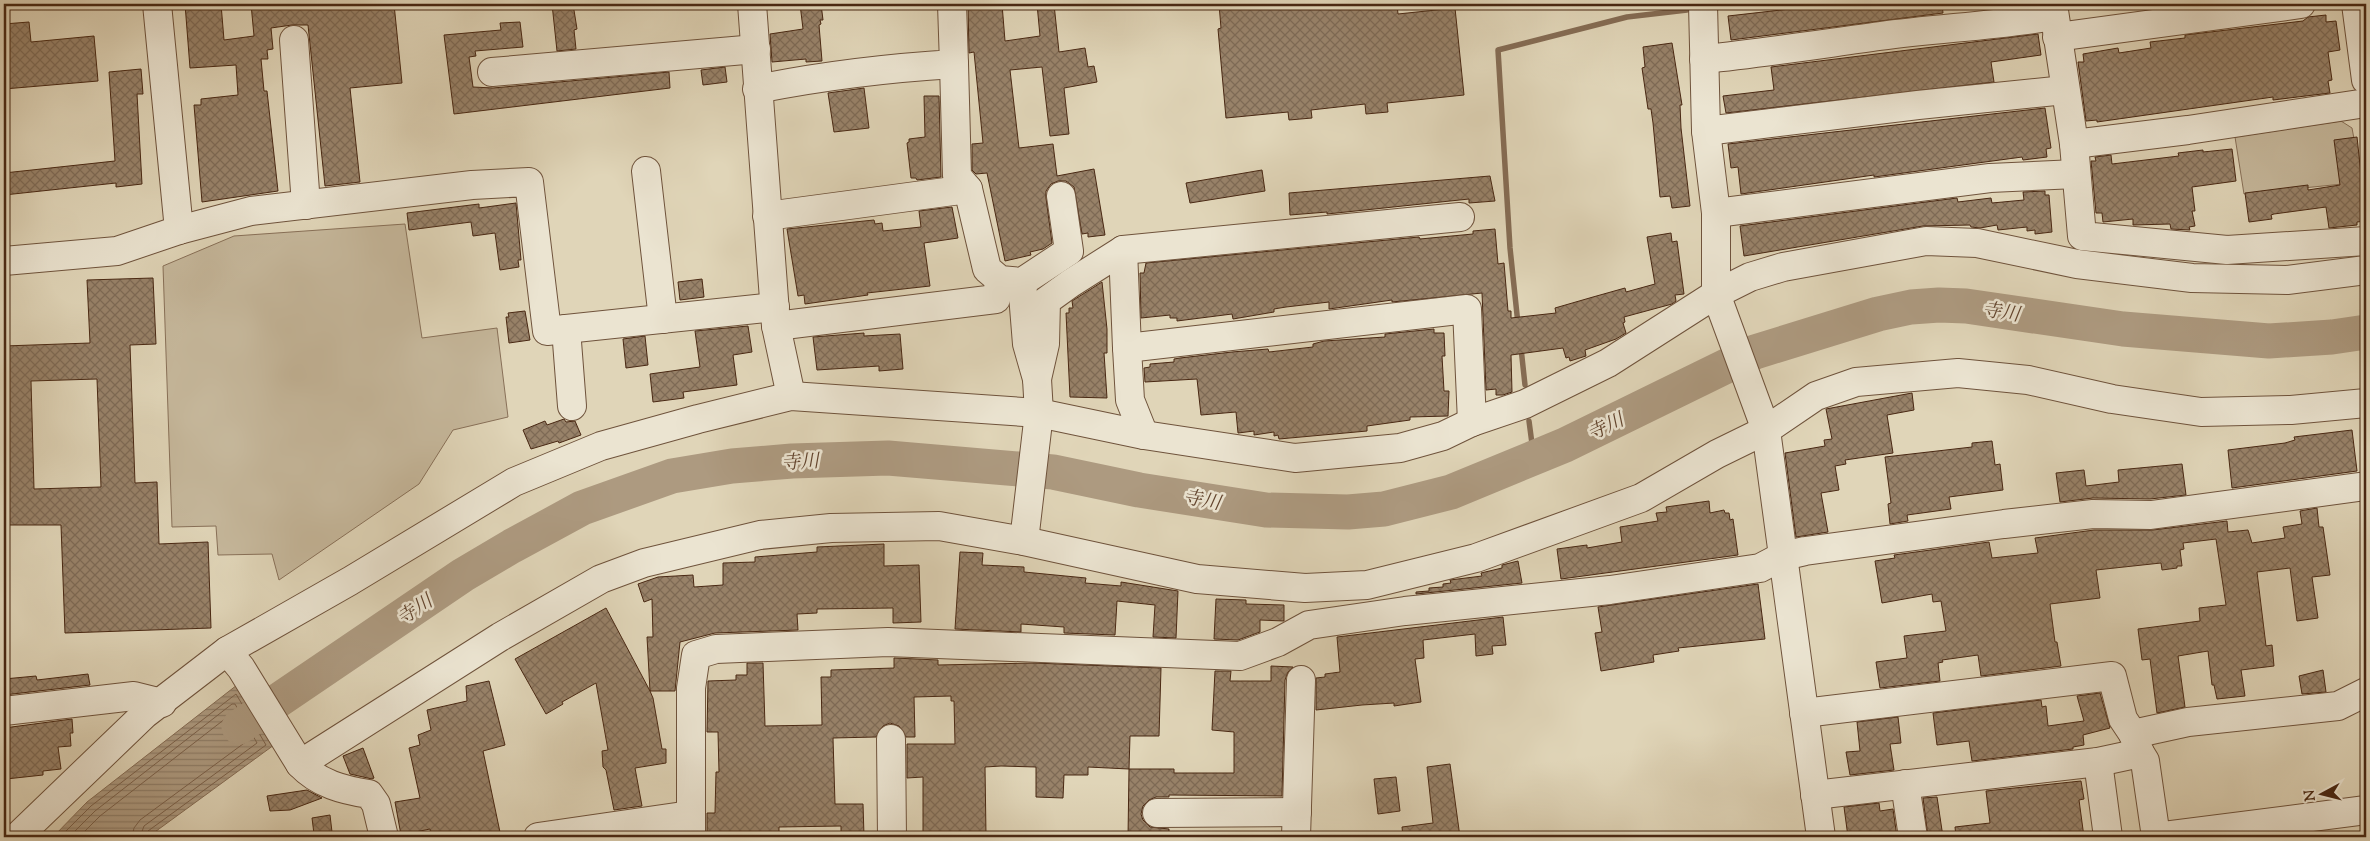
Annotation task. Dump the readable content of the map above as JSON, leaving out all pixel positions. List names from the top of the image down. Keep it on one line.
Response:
{"water":["寺川"],"north":"left"}
